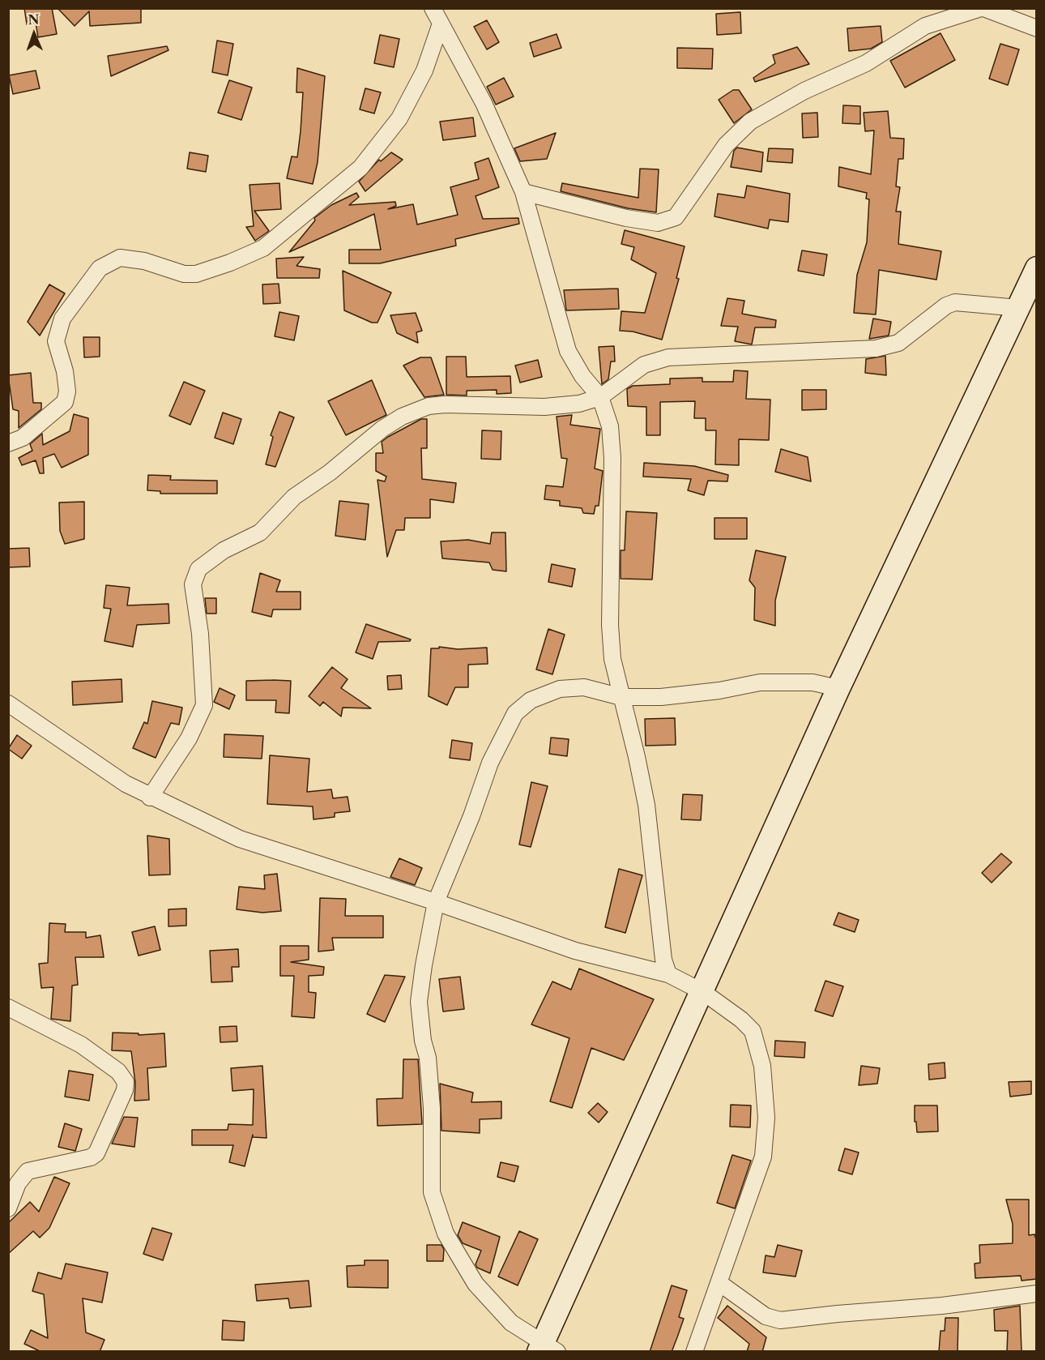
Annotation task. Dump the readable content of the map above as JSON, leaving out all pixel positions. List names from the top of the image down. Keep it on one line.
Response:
{"north":"top"}
